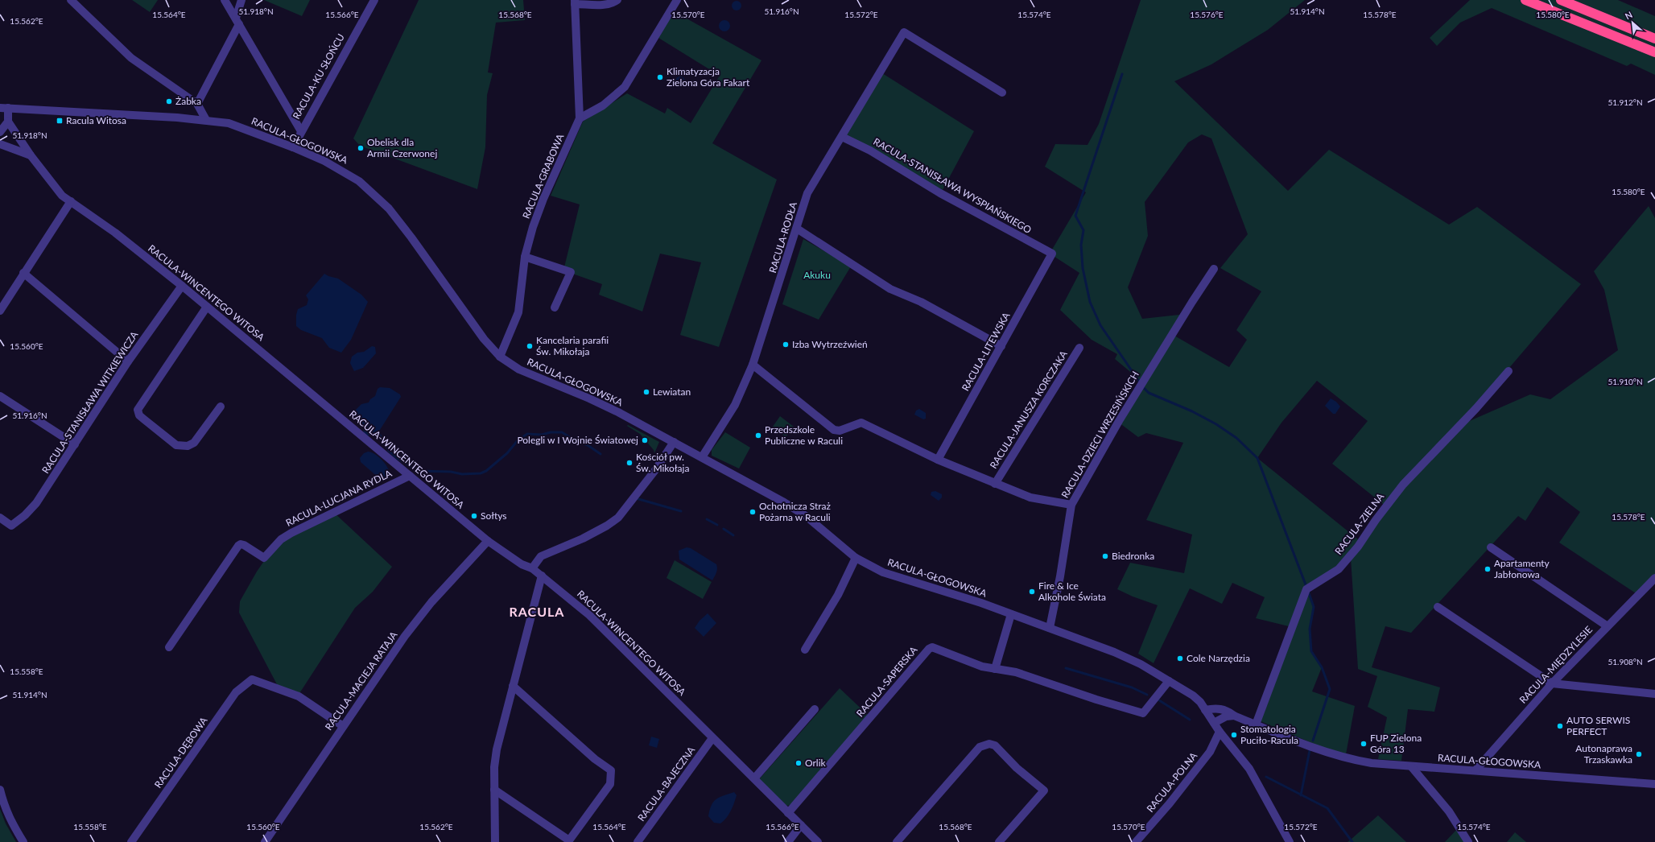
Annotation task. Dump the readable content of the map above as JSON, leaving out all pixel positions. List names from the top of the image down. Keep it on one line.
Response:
{"streets":{"street":["RACULA-KU SŁOŃCU","RACULA-GŁOGOWSKA","RACULA-GRABOWA","RACULA-STANISŁAWA WYSPIAŃSKIEGO","RACULA-RODŁA","RACULA-WINCENTEGO WITOSA","RACULA-LITEWSKA","RACULA-STANISŁAWA WITKIEWICZA","RACULA-JANUSZA KORCZAKA","RACULA-DZIECI WRZESIŃSKICH","RACULA-LUCJANA RYDLA","RACULA-ZIELNA","RACULA-MIĘDZYLESIE","RACULA-MACIEJA RATAJA","RACULA-SAPERSKA","RACULA-DĘBOWA","RACULA-POLNA","RACULA-BAJECZNA"]},"crossings":[["RACULA-KU SŁOŃCU","RACULA-GŁOGOWSKA"],["RACULA-GŁOGOWSKA","RACULA-GRABOWA"],["RACULA-GŁOGOWSKA","RACULA-RODŁA"],["RACULA-GŁOGOWSKA","RACULA-DZIECI WRZESIŃSKICH"],["RACULA-GŁOGOWSKA","RACULA-ZIELNA"],["RACULA-GŁOGOWSKA","RACULA-MIĘDZYLESIE"],["RACULA-GŁOGOWSKA","RACULA-SAPERSKA"],["RACULA-GŁOGOWSKA","RACULA-POLNA"],["RACULA-STANISŁAWA WYSPIAŃSKIEGO","RACULA-RODŁA"],["RACULA-STANISŁAWA WYSPIAŃSKIEGO","RACULA-LITEWSKA"],["RACULA-RODŁA","RACULA-JANUSZA KORCZAKA"],["RACULA-WINCENTEGO WITOSA","RACULA-STANISŁAWA WITKIEWICZA"],["RACULA-WINCENTEGO WITOSA","RACULA-LUCJANA RYDLA"],["RACULA-WINCENTEGO WITOSA","RACULA-MACIEJA RATAJA"],["RACULA-WINCENTEGO WITOSA","RACULA-SAPERSKA"],["RACULA-WINCENTEGO WITOSA","RACULA-BAJECZNA"],["RACULA-LITEWSKA","RACULA-JANUSZA KORCZAKA"],["RACULA-JANUSZA KORCZAKA","RACULA-DZIECI WRZESIŃSKICH"],["RACULA-MACIEJA RATAJA","RACULA-DĘBOWA"]],"districts":["RACULA"],"parks":["Akuku"],"places":{"other":["Klimatyzacja Zielona Góra Fakart","Żabka","Obelisk dla Armii Czerwonej","Izba Wytrzeźwień","Kancelaria parafii Św. Mikołaja","Lewiatan","Przedszkole Publiczne w Raculi","Polegli w I Wojnie Światowej","Kościół pw. Św. Mikołaja","Ochotnicza Straż Pożarna w Raculi","Sołtys","Biedronka","Apartamenty Jabłonowa","Fire & Ice Alkohole Świata","Cole Narzędzia","AUTO SERWIS PERFECT","Stomatologia Puciło-Racula","FUP Zielona Góra 13","Autonaprawa Trzaskawka","Orlik"],"transit":["Racula Witosa"]},"north":"top left","coordinates":["51.918°N","51.916°N","51.914°N","15.564°E","15.566°E","15.568°E","15.570°E","15.572°E","15.574°E","15.576°E","15.578°E","15.580°E","15.562°E","51.912°N","15.560°E","51.910°N","51.908°N","15.558°E"]}
